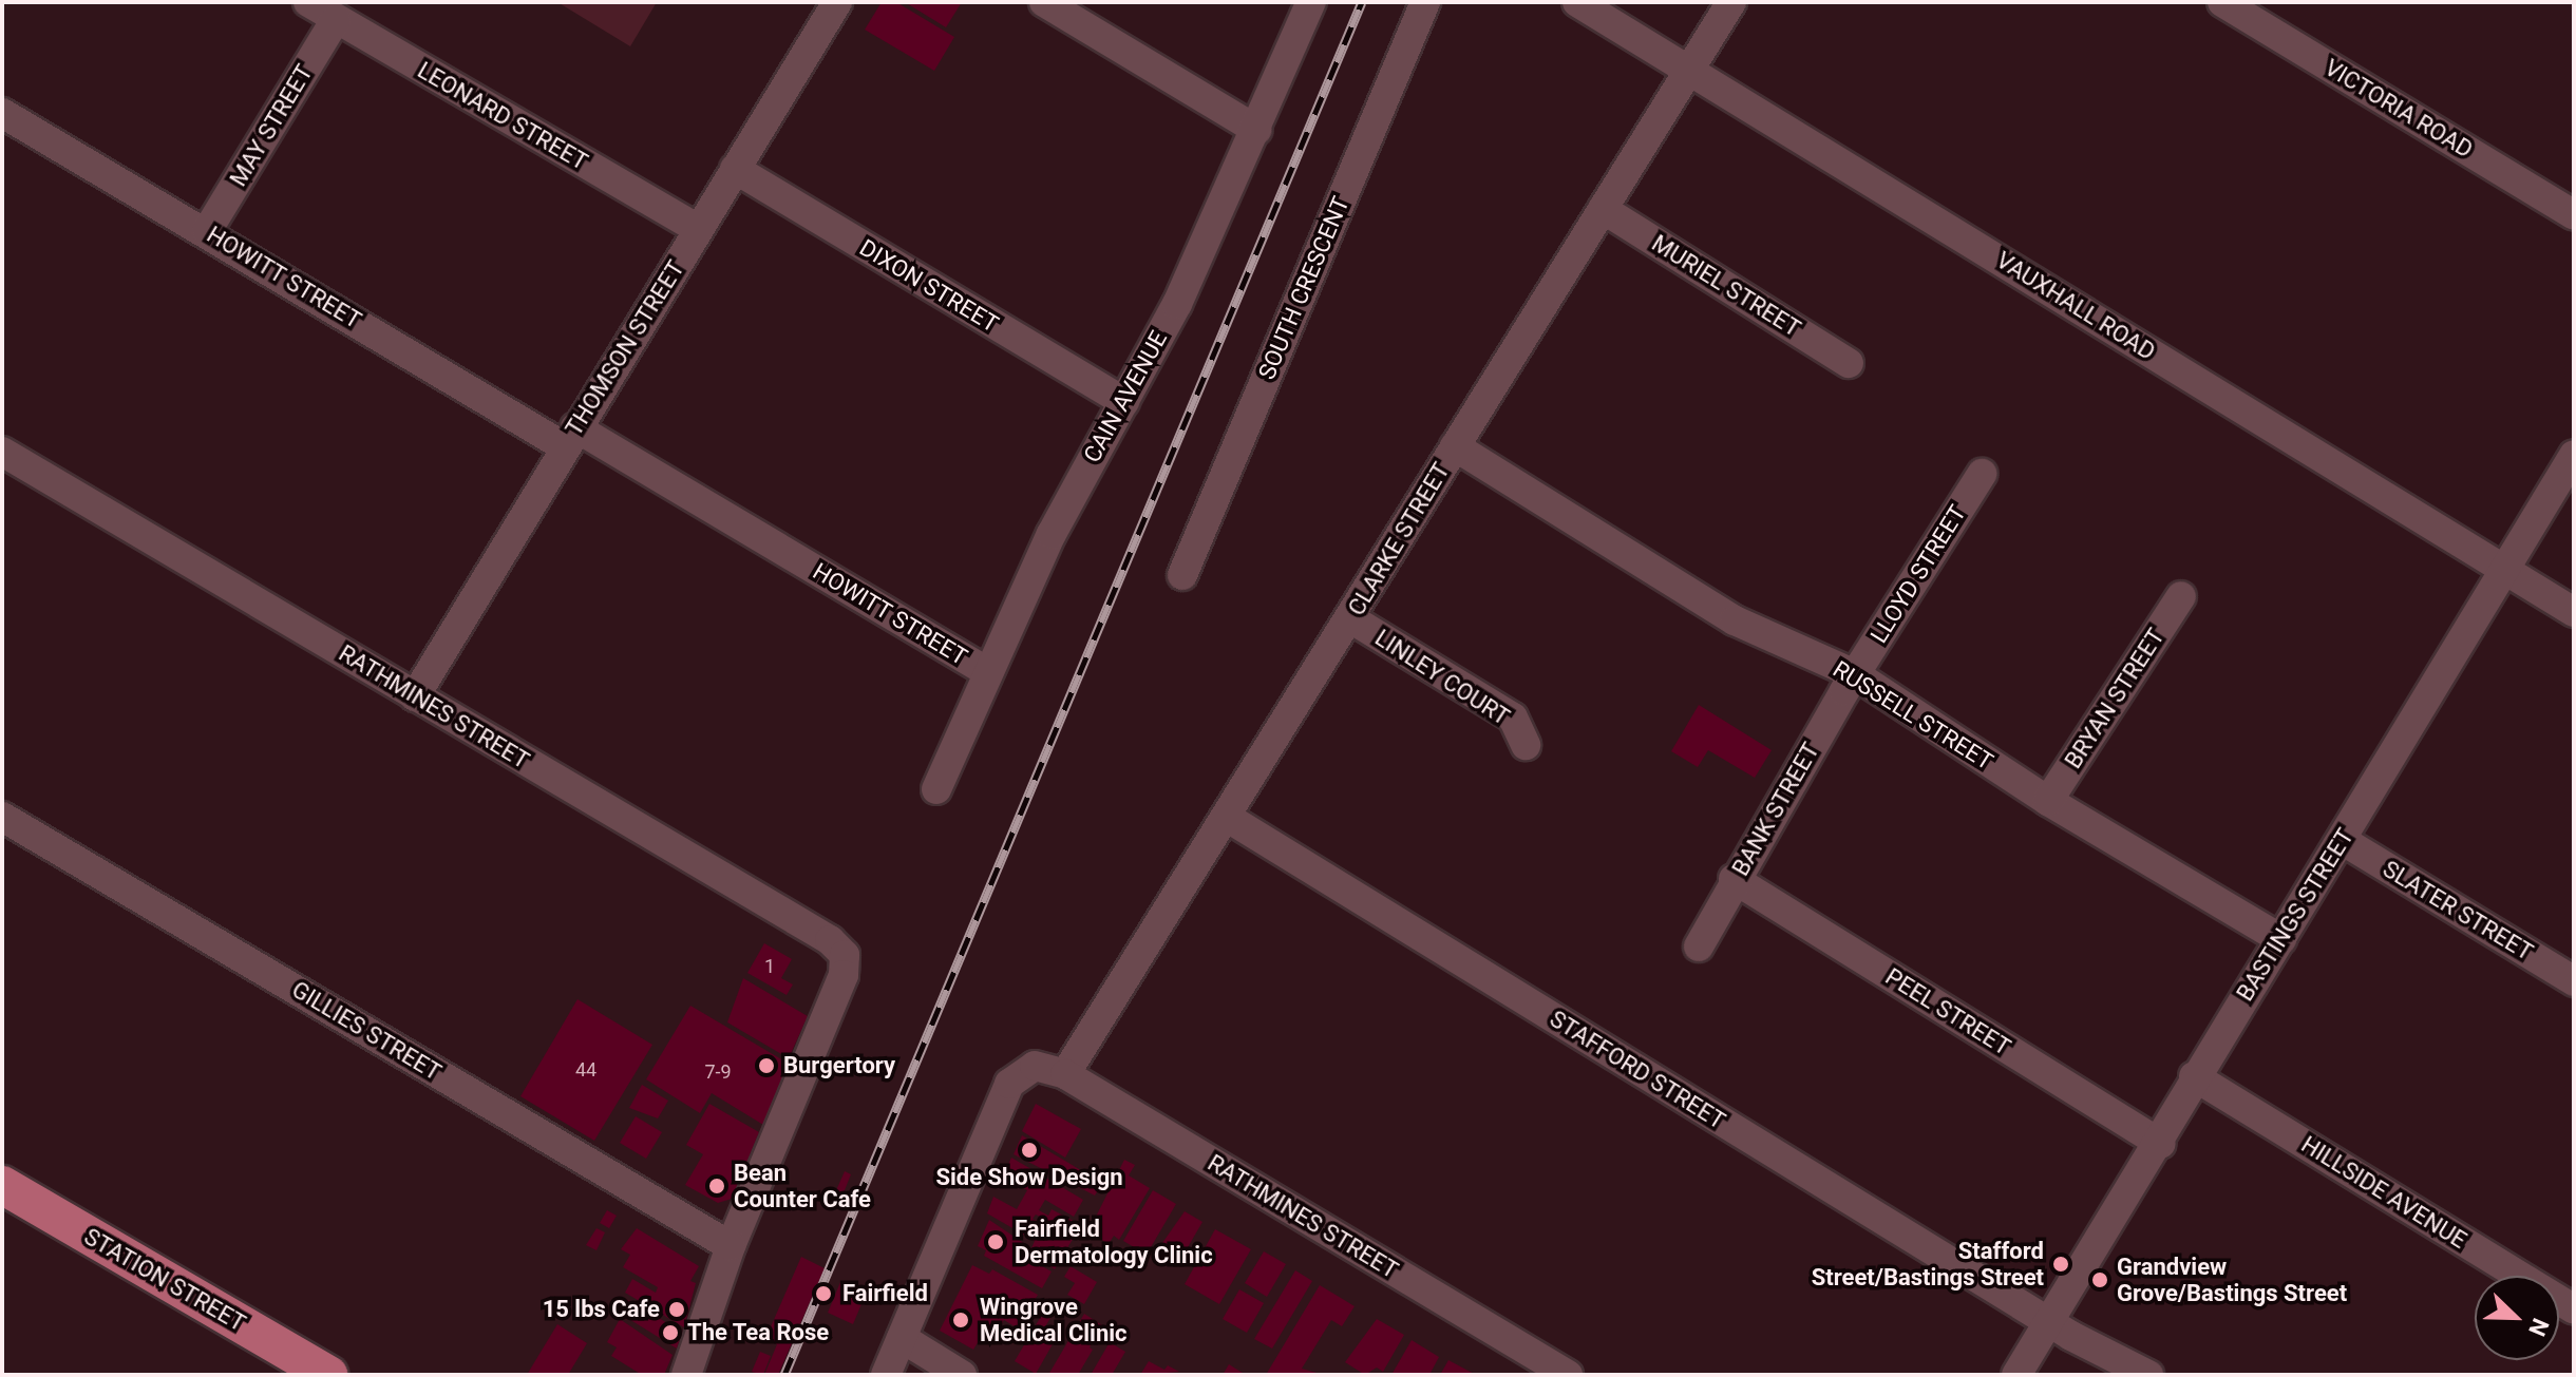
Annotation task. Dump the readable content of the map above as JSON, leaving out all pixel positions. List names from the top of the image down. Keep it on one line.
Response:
{"streets":{"main road":["STATION STREET"],"street":["VICTORIA ROAD","LEONARD STREET","MAY STREET","HOWITT STREET","DIXON STREET","MURIEL STREET","SOUTH CRESCENT","VAUXHALL ROAD","THOMSON STREET","CAIN AVENUE","CLARKE STREET","LLOYD STREET","LINLEY COURT","BRYAN STREET","RATHMINES STREET","RUSSELL STREET","BANK STREET","SLATER STREET","BASTINGS STREET","PEEL STREET","GILLIES STREET","STAFFORD STREET","HILLSIDE AVENUE"]},"crossings":[["LEONARD STREET","MAY STREET"],["LEONARD STREET","THOMSON STREET"],["MAY STREET","HOWITT STREET"],["HOWITT STREET","THOMSON STREET"],["HOWITT STREET","CAIN AVENUE"],["DIXON STREET","THOMSON STREET"],["DIXON STREET","CAIN AVENUE"],["MURIEL STREET","CLARKE STREET"],["VAUXHALL ROAD","CLARKE STREET"],["VAUXHALL ROAD","BASTINGS STREET"],["THOMSON STREET","RATHMINES STREET"],["CLARKE STREET","LINLEY COURT"],["CLARKE STREET","RATHMINES STREET"],["CLARKE STREET","RUSSELL STREET"],["CLARKE STREET","STAFFORD STREET"],["LLOYD STREET","RUSSELL STREET"],["LLOYD STREET","BANK STREET"],["BRYAN STREET","RUSSELL STREET"],["RATHMINES STREET","GILLIES STREET"],["RUSSELL STREET","BANK STREET"],["RUSSELL STREET","BASTINGS STREET"],["BANK STREET","PEEL STREET"],["SLATER STREET","BASTINGS STREET"],["BASTINGS STREET","PEEL STREET"],["BASTINGS STREET","STAFFORD STREET"],["BASTINGS STREET","HILLSIDE AVENUE"]],"places":["Burgertory","Side Show Design","Bean Counter Cafe","Fairfield Dermatology Clinic","Stafford Street/Bastings Street","Grandview Grove/Bastings Street","Fairfield","15 lbs Cafe","Wingrove Medical Clinic","The Tea Rose"],"house_numbers":["1","44","7-9"],"north":"bottom right"}
